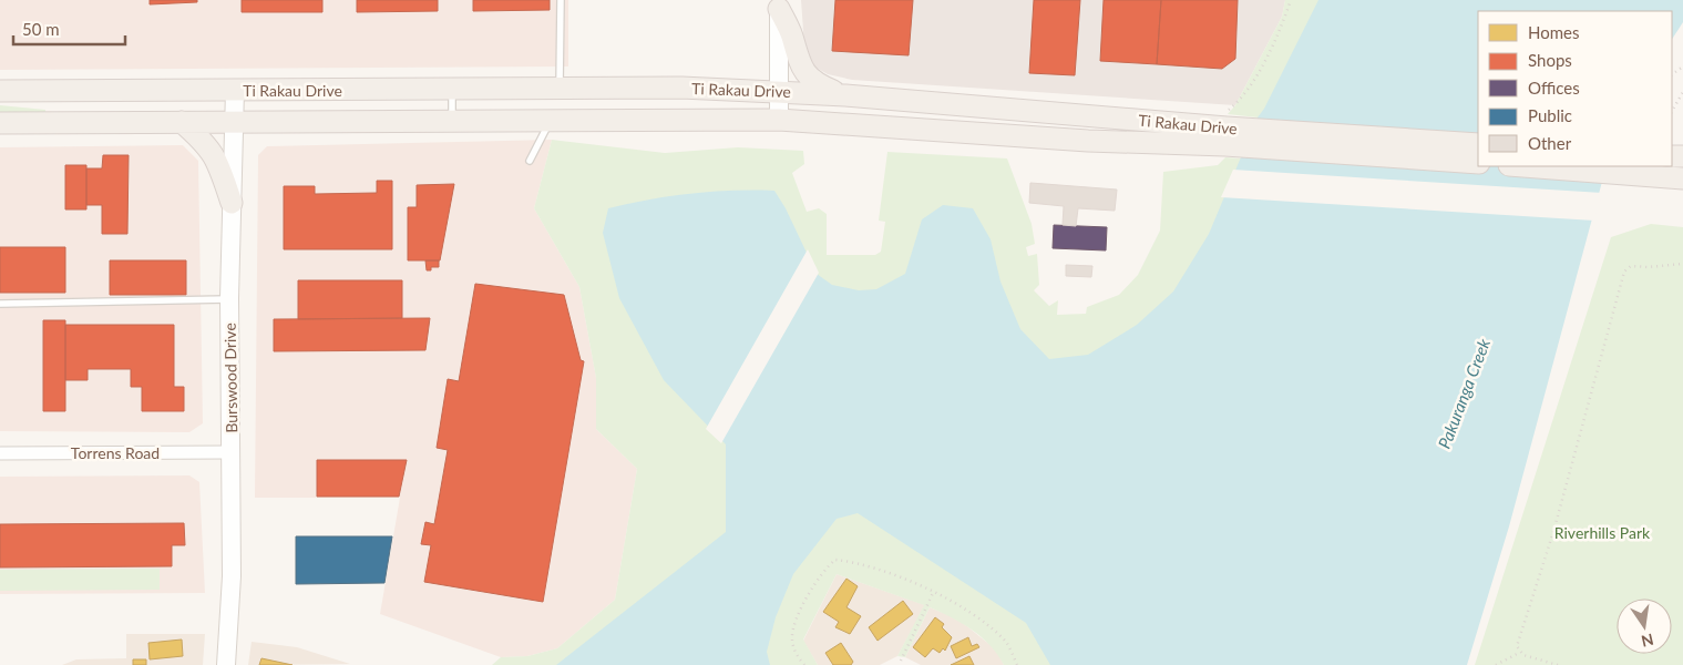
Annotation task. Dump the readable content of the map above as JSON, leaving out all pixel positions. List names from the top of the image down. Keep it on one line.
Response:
{"streets":{"main road":["Ti Rakau Drive"],"street":["Burswood Drive","Torrens Road"]},"crossings":[["Ti Rakau Drive","Burswood Drive"],["Burswood Drive","Torrens Road"]],"water":["Pakuranga Creek"],"parks":["Riverhills Park"],"legend":["Homes","Shops","Offices","Public","Other"],"scale_bar":"50 m","north":"bottom"}
